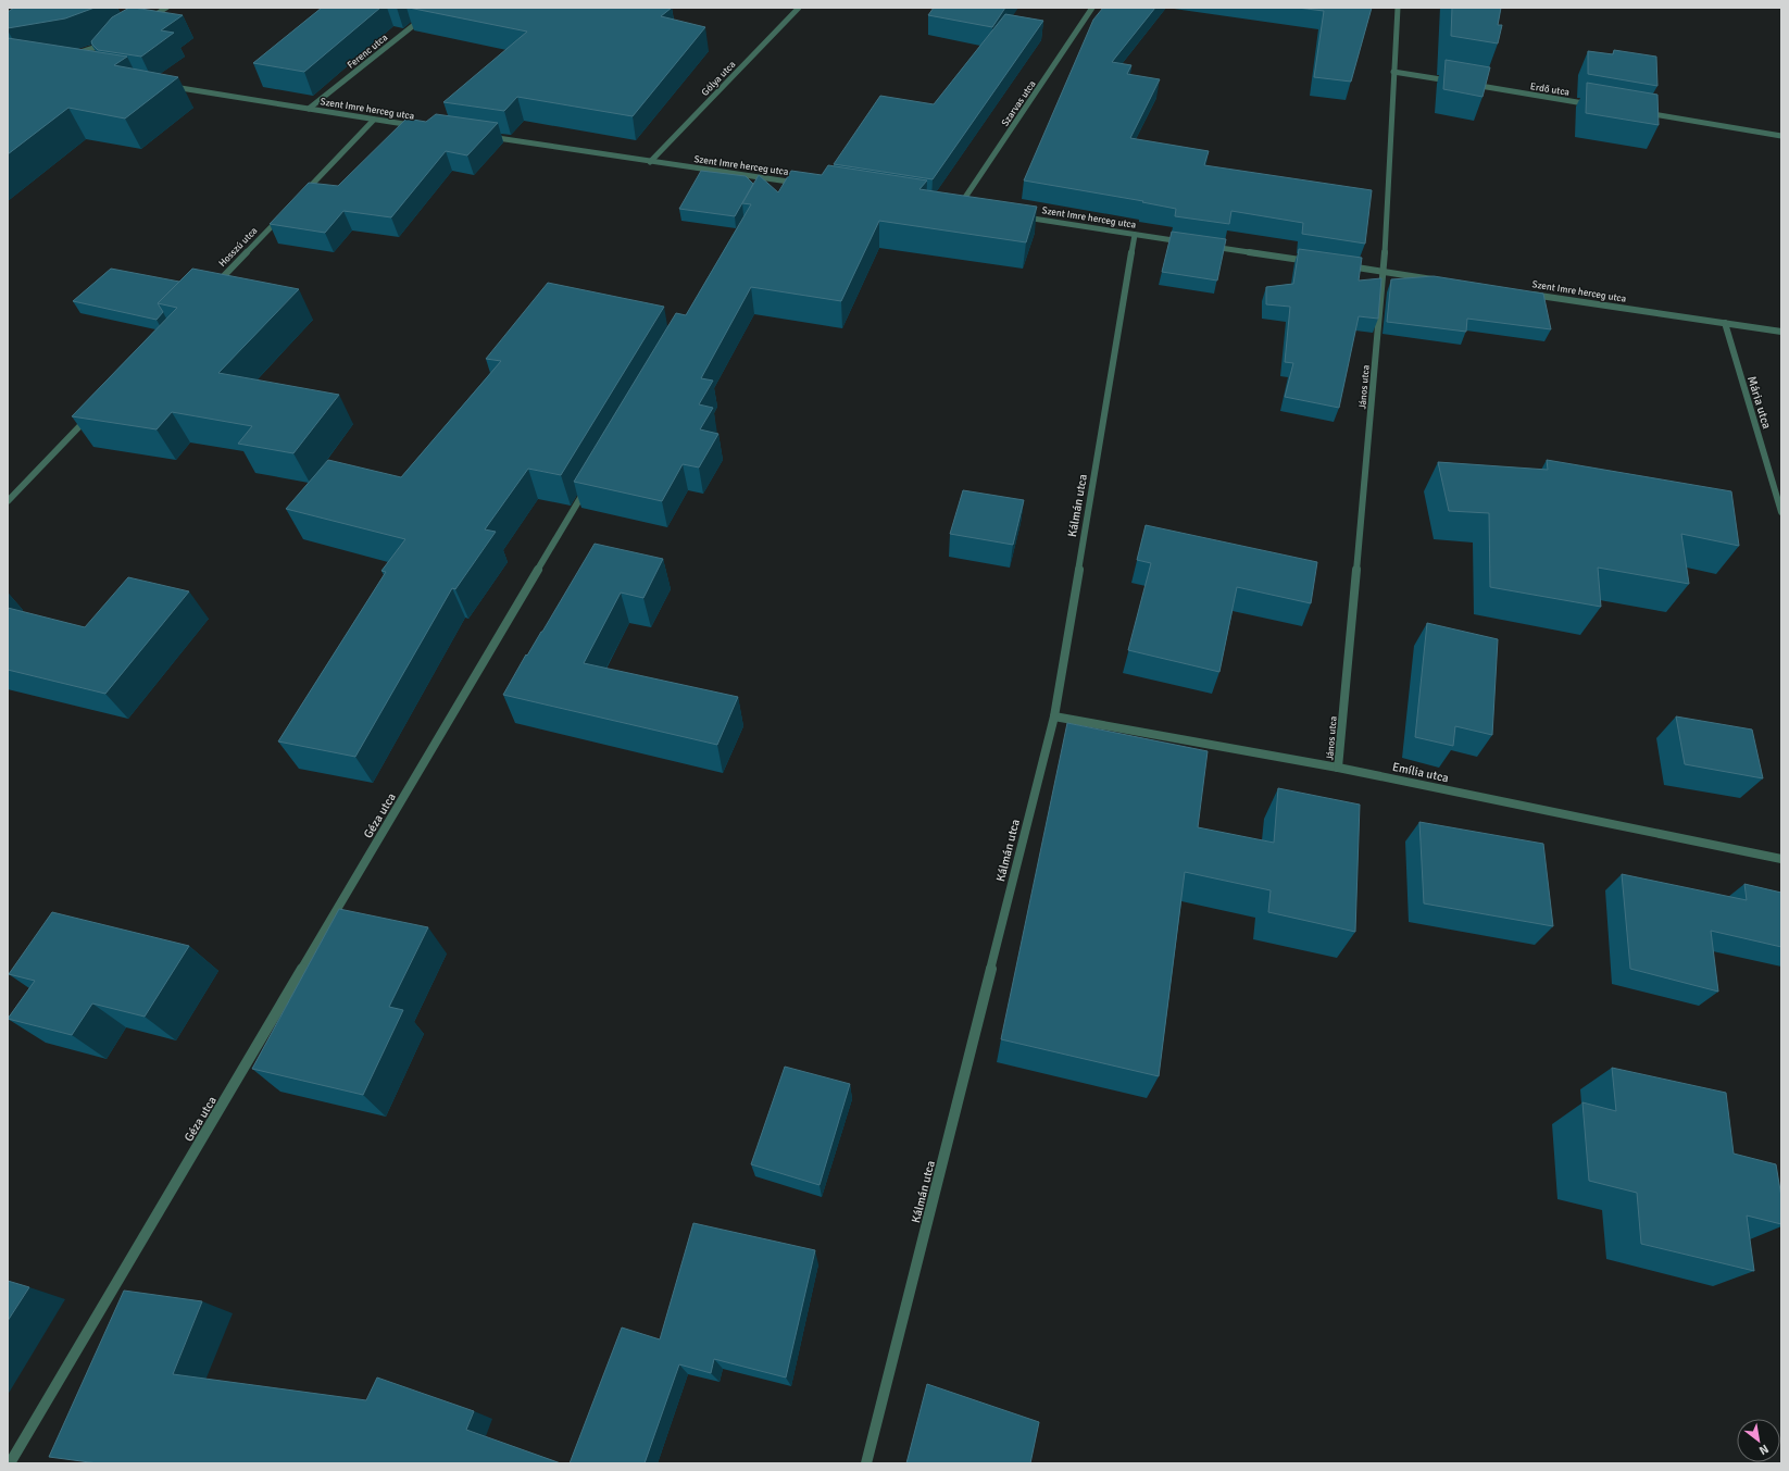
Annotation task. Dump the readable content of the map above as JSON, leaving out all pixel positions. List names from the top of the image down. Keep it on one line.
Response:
{"streets":{"street":["Ferenc utca","Gólya utca","Erdő utca","Szarvas utca","Szent Imre herceg utca","Hosszú utca","János utca","Mária utca","Kálmán utca","Emília utca","Géza utca"]},"crossings":[["Ferenc utca","Szent Imre herceg utca"],["Gólya utca","Szent Imre herceg utca"],["Szent Imre herceg utca","Mária utca"],["Szent Imre herceg utca","Kálmán utca"],["János utca","Emília utca"],["Kálmán utca","Emília utca"]],"north":"bottom right"}
